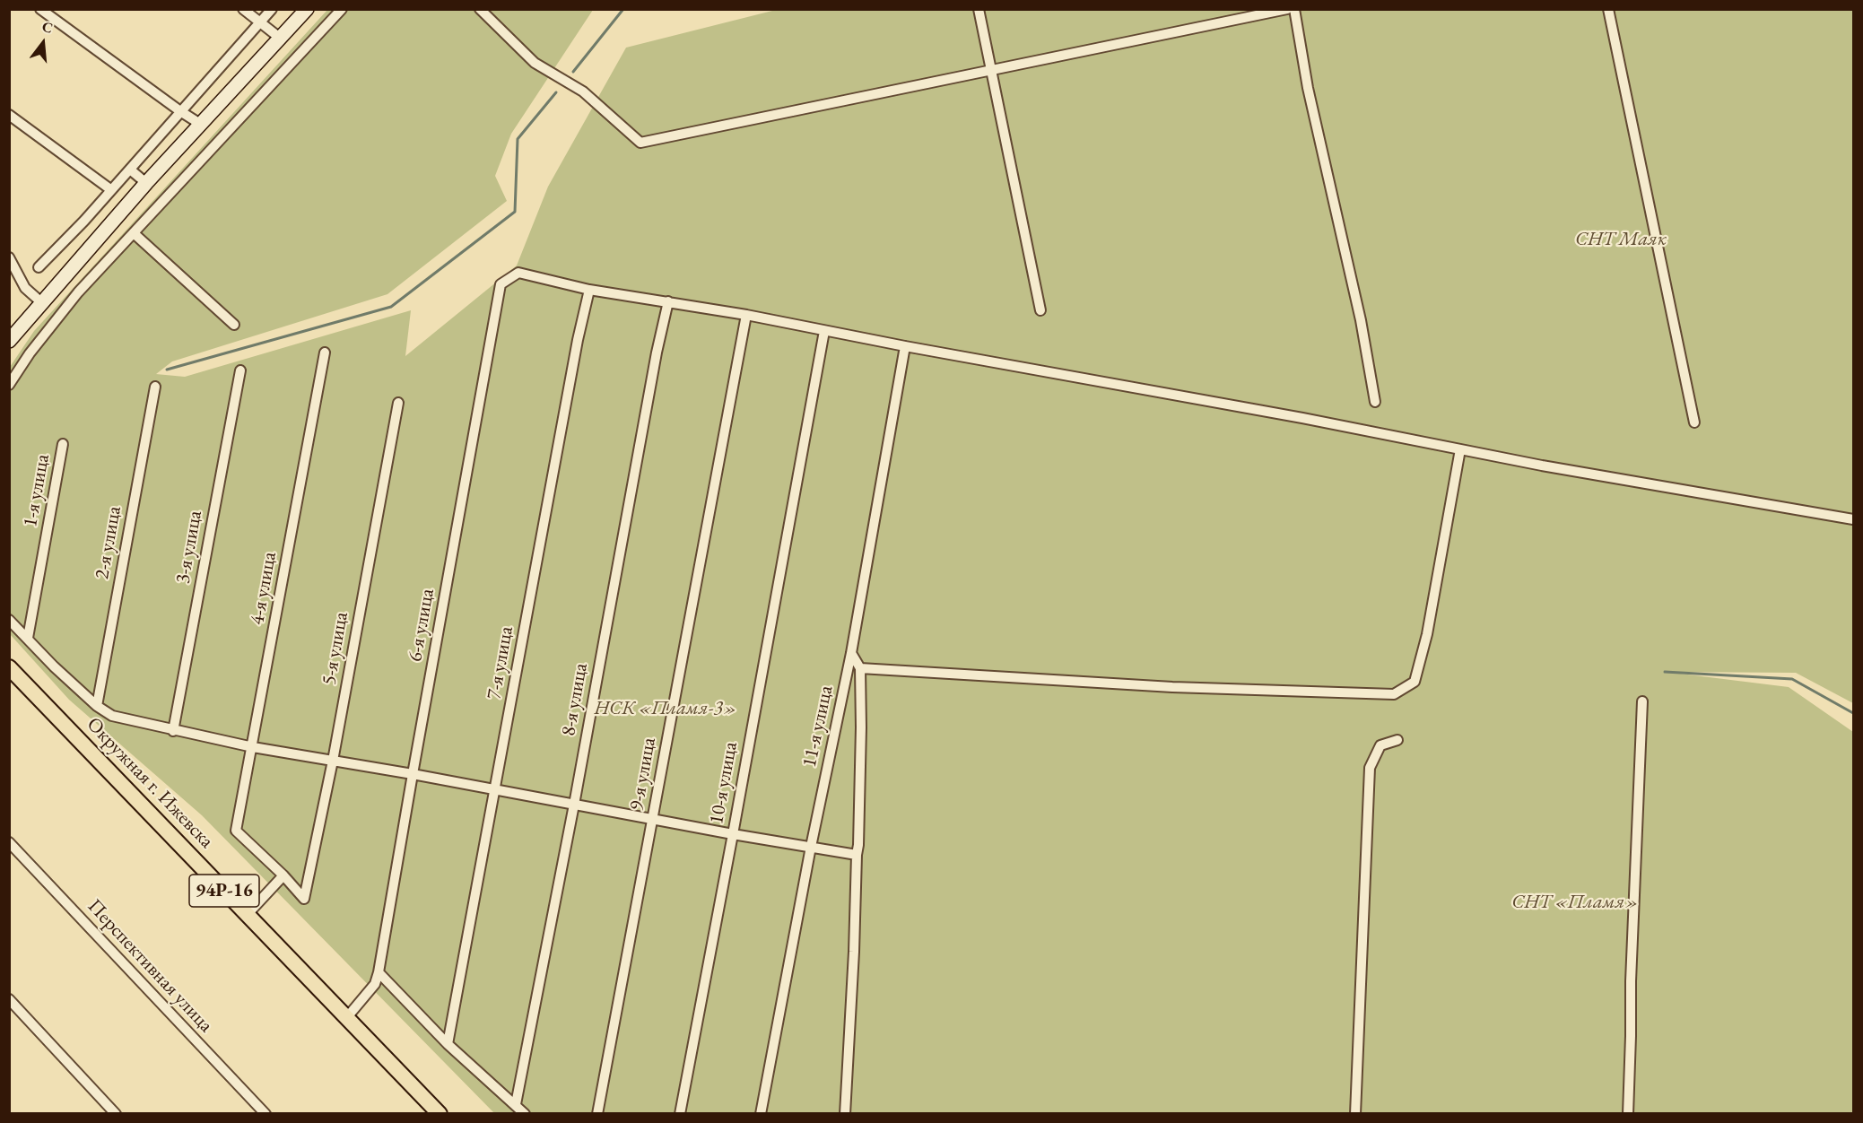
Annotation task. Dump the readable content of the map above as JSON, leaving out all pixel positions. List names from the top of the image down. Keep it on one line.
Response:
{"streets":{"main road":["Окружная г. Ижевска","94Р-16"],"street":["1-я улица","2-я улица","3-я улица","4-я улица","6-я улица","5-я улица","7-я улица","8-я улица","11-я улица","9-я улица","10-я улица","Перспективная улица"]},"crossings":[["4-я улица","5-я улица"],["6-я улица","7-я улица"],["6-я улица","Окружная г. Ижевска"]],"parks":["СНТ Маяк","НСК «Пламя-3»","СНТ «Пламя»"],"north":"top"}
